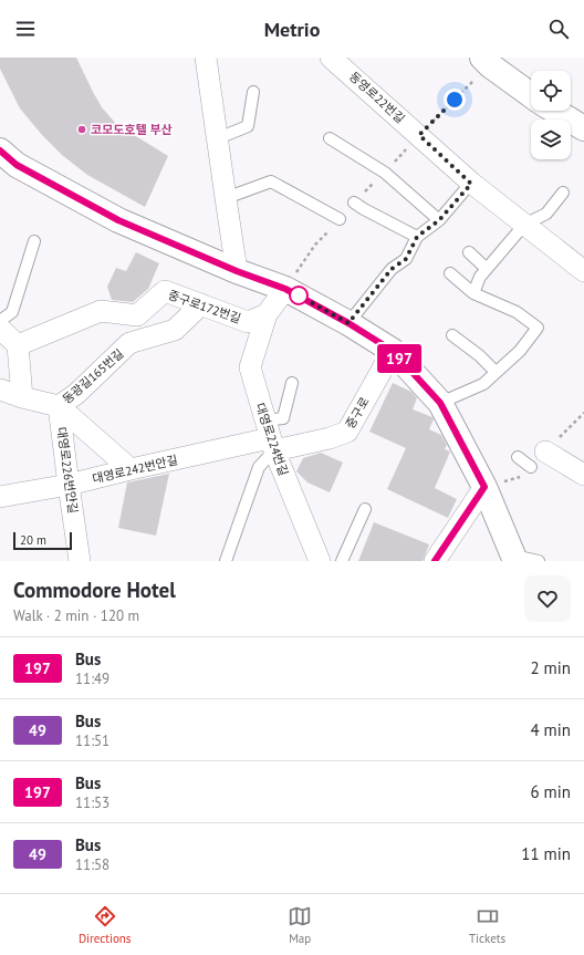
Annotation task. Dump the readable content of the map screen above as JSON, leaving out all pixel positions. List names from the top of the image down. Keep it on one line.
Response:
{"streets":{"street":["동영로22번길","중구로172번길","동광길165번길","중구로","대영로224번길","대영로242번안길","대영로226번안길"]},"crossings":[["중구로172번길","동광길165번길"],["중구로172번길","대영로224번길"],["동광길165번길","대영로226번안길"],["중구로","대영로224번길"],["중구로","대영로242번안길"],["대영로224번길","대영로242번안길"],["대영로242번안길","대영로226번안길"]],"places":["코모도호텔 부산"],"lines":["bus line 197"],"scale_bar":"20 m","page":{"header":"Metrio","on_map":"197","scale":"20 m","heading":["Commodore Hotel","Walk · 2 min · 120 m"],"list":[{"mark":"197","name":"Bus","note":"11:49","value":"2 min"},{"mark":"49","name":"Bus","note":"11:51","value":"4 min"},{"mark":"197","name":"Bus","note":"11:53","value":"6 min"},{"mark":"49","name":"Bus","note":"11:58","value":"11 min"}],"tabs":["Directions","Map","Tickets"]}}
